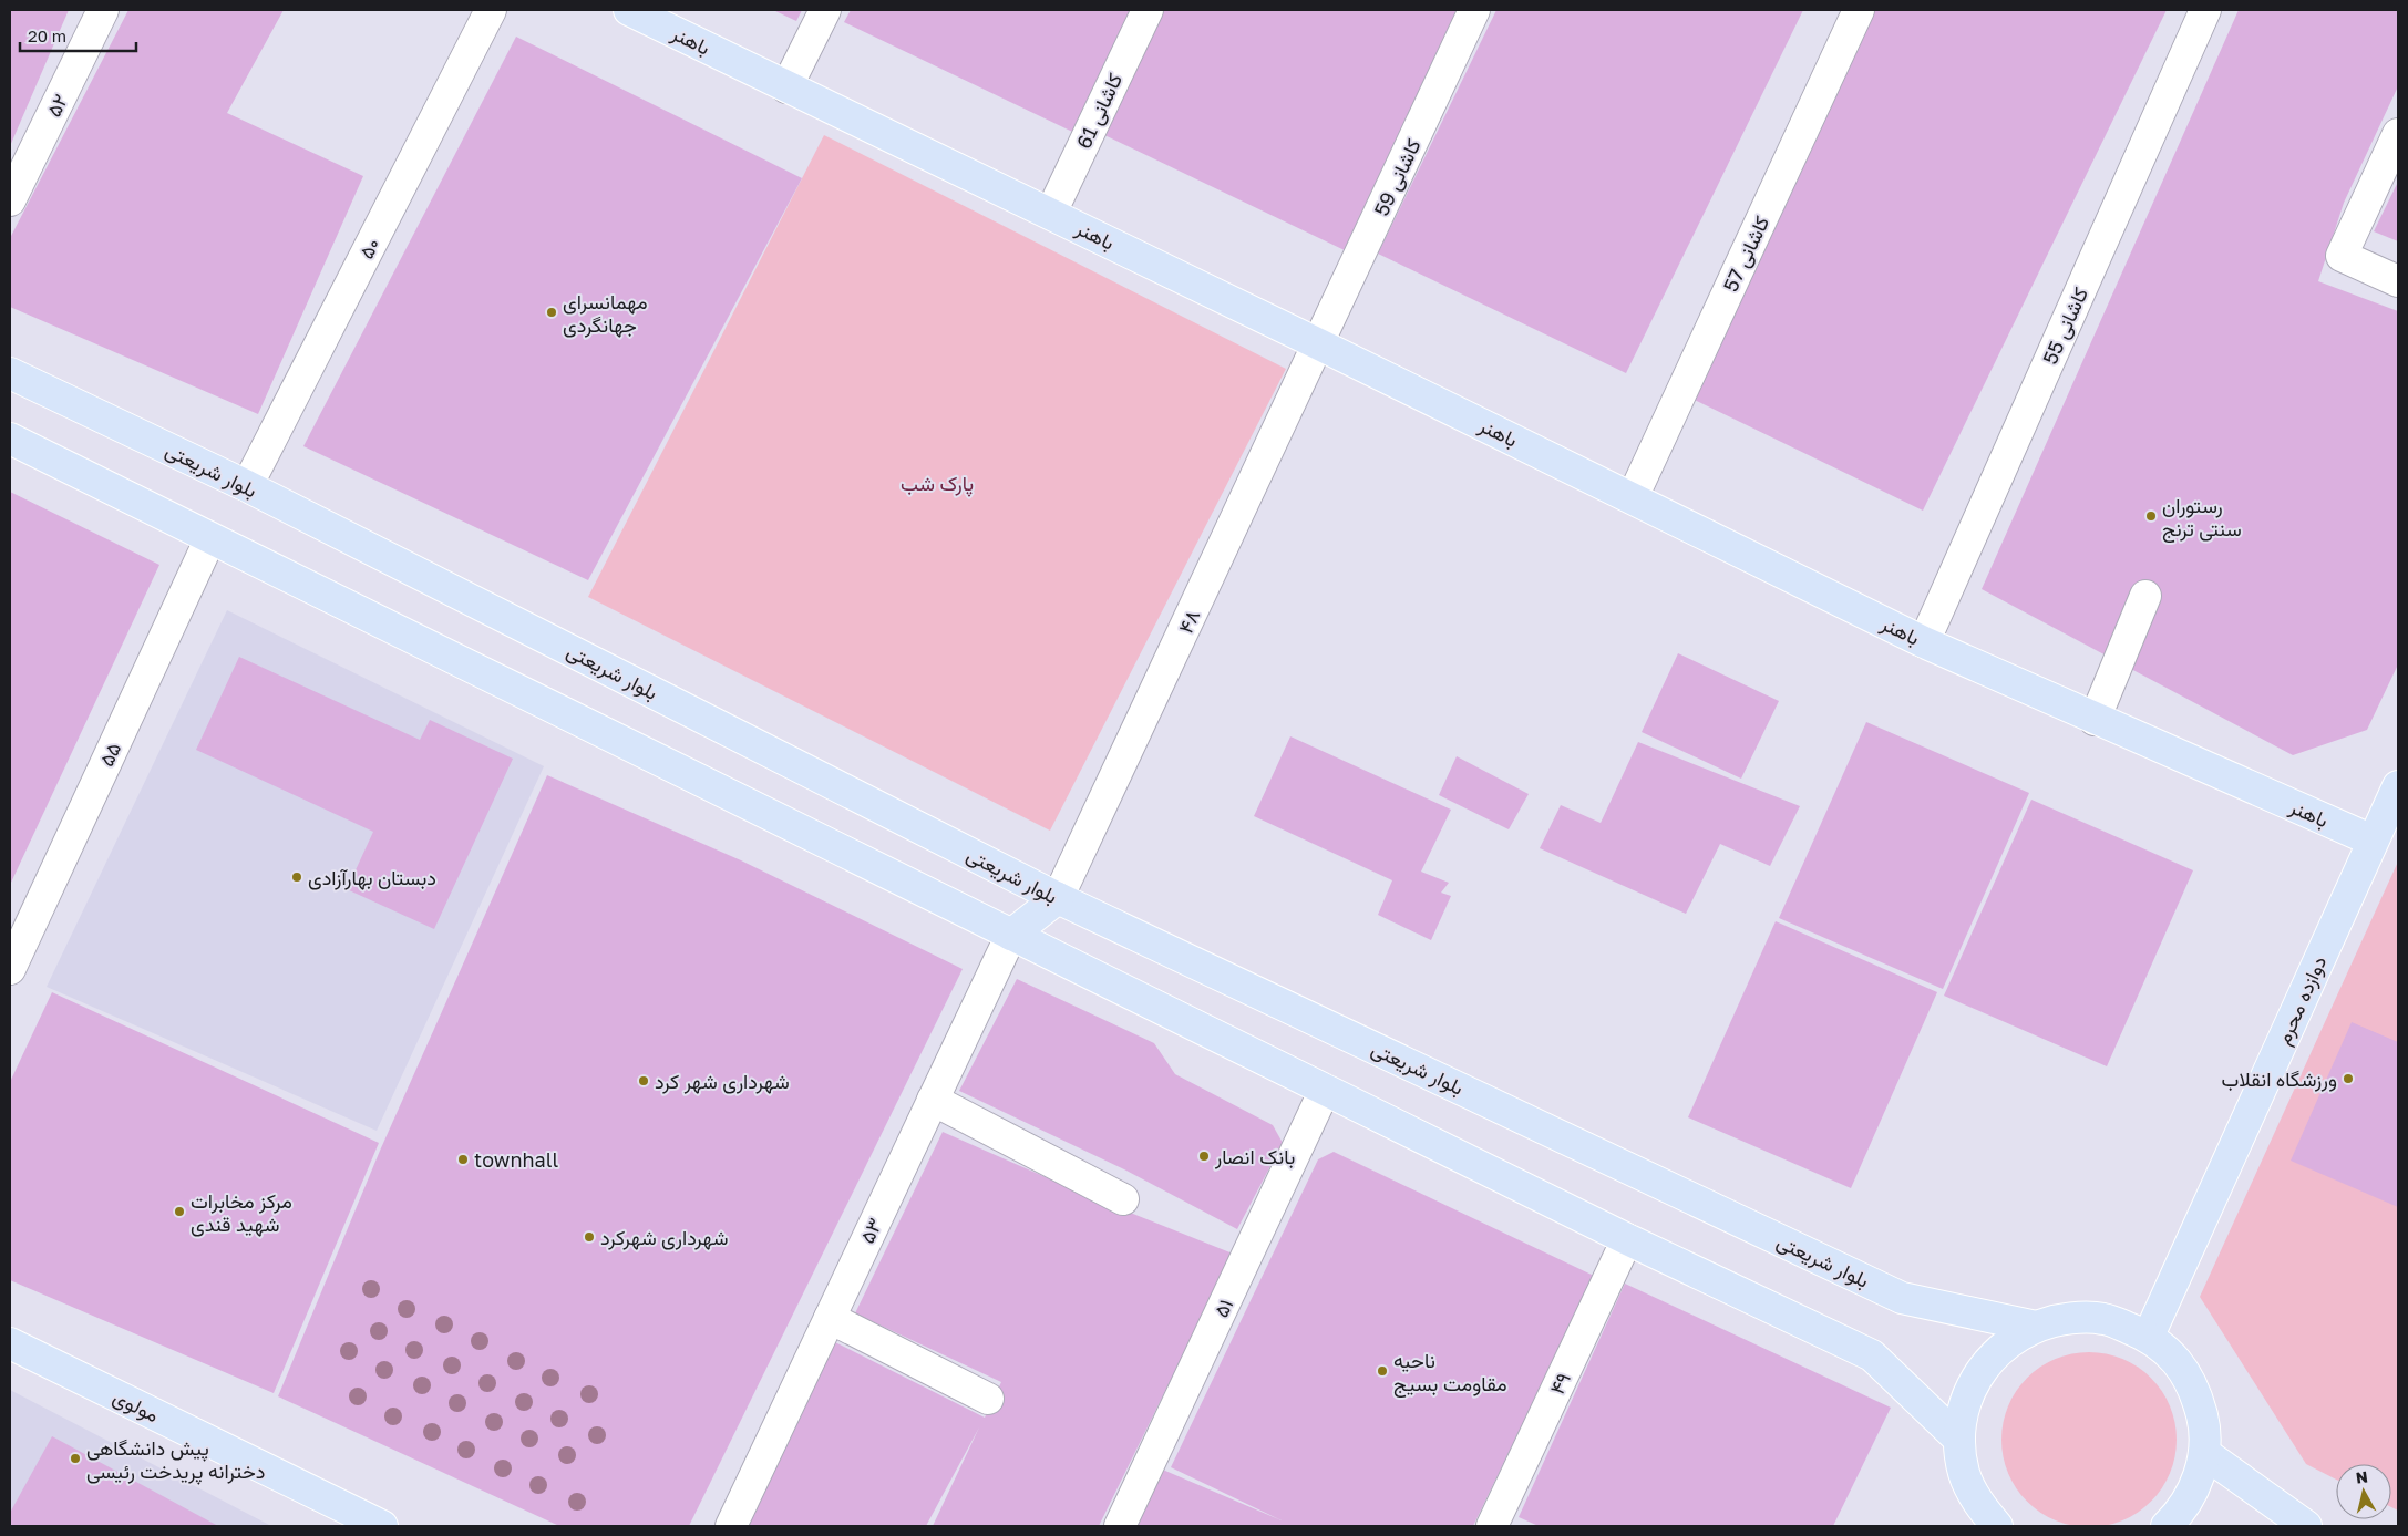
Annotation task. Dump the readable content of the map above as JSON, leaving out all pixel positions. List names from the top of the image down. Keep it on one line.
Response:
{"streets":{"main road":["باهنر","بلوار شریعتی","دوازده محرم","مولوی"],"street":["۵۲","کاشانی 61","کاشانی 59","۵۰","کاشانی 57","کاشانی 55","۴۸","۵۵","۵۳","۵۱","۴۹"]},"crossings":[["باهنر","کاشانی 61"],["باهنر","کاشانی 59"],["باهنر","کاشانی 57"],["باهنر","کاشانی 55"],["باهنر","۴۸"],["باهنر","دوازده محرم"],["کاشانی 59","۴۸"],["۵۰","بلوار شریعتی"],["بلوار شریعتی","۴۸"]],"parks":["پارک شب"],"places":["مهمانسرای جهانگردی","رستوران سنتی ترنج","دبستان بهارآزادی","ورزشگاه انقلاب","شهرداری شهر کرد","بانک انصار","townhall","مرکز مخابرات شهید قندی","شهرداری شهرکرد","ناحیه مقاومت بسیج","پیش دانشگاهی دخترانه پریدخت رئیسی"],"scale_bar":"20 m","north":"top"}
